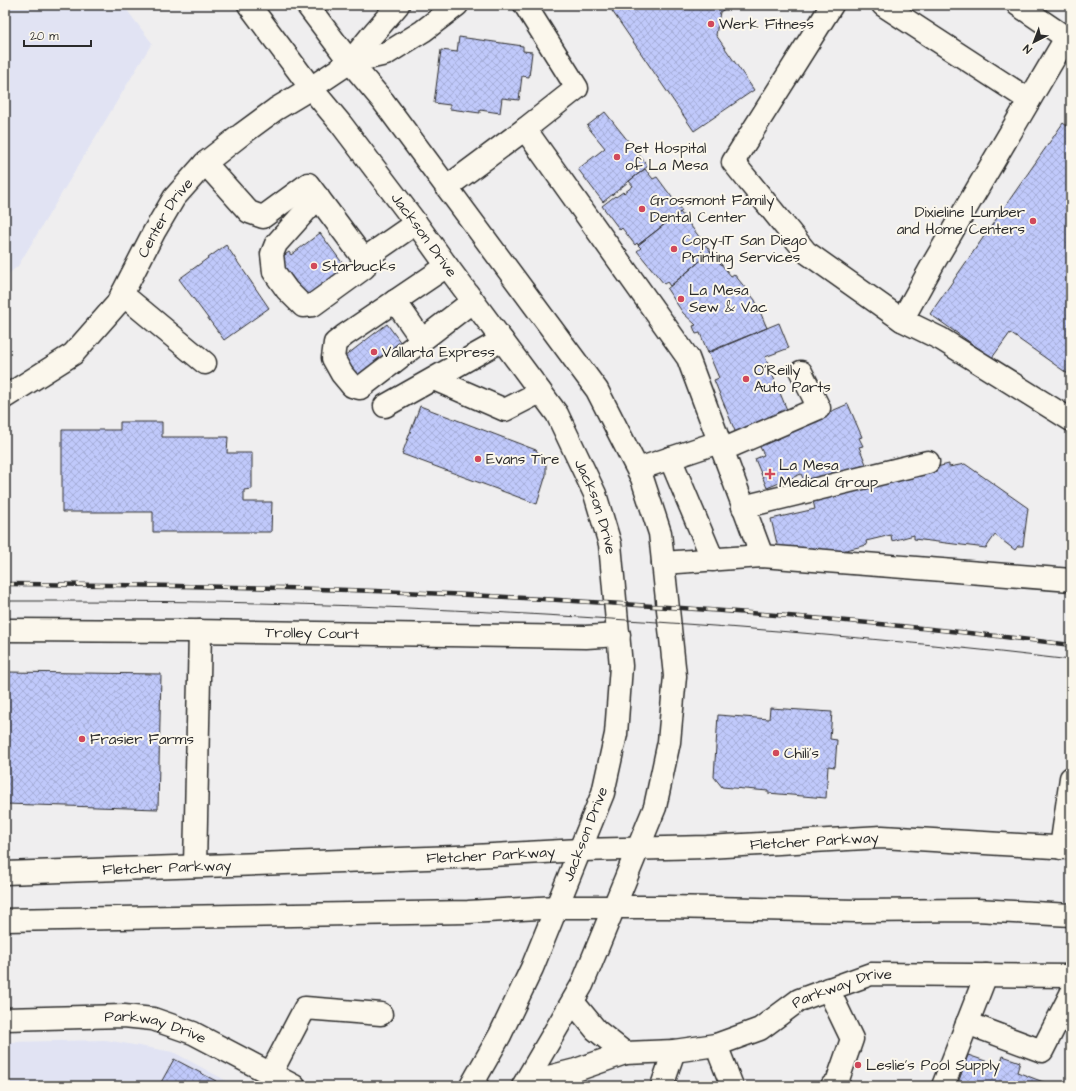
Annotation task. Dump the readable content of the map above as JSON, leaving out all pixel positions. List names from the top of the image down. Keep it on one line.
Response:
{"streets":{"main road":["Center Drive","Jackson Drive","Trolley Court","Fletcher Parkway","Parkway Drive"]},"crossings":[["Center Drive","Jackson Drive"],["Jackson Drive","Trolley Court"],["Jackson Drive","Fletcher Parkway"]],"places":{"other":["Werk Fitness","Pet Hospital of La Mesa","Grossmont Family Dental Center","Dixieline Lumber and Home Centers","Copy-IT San Diego Printing Services","Starbucks","La Mesa Sew & Vac","Vallarta Express","O'Reilly Auto Parts","Evans Tire","Frasier Farms","Chili's","Leslie's Pool Supply"],"health":["La Mesa Medical Group"]},"scale_bar":"20 m","north":"bottom left"}
